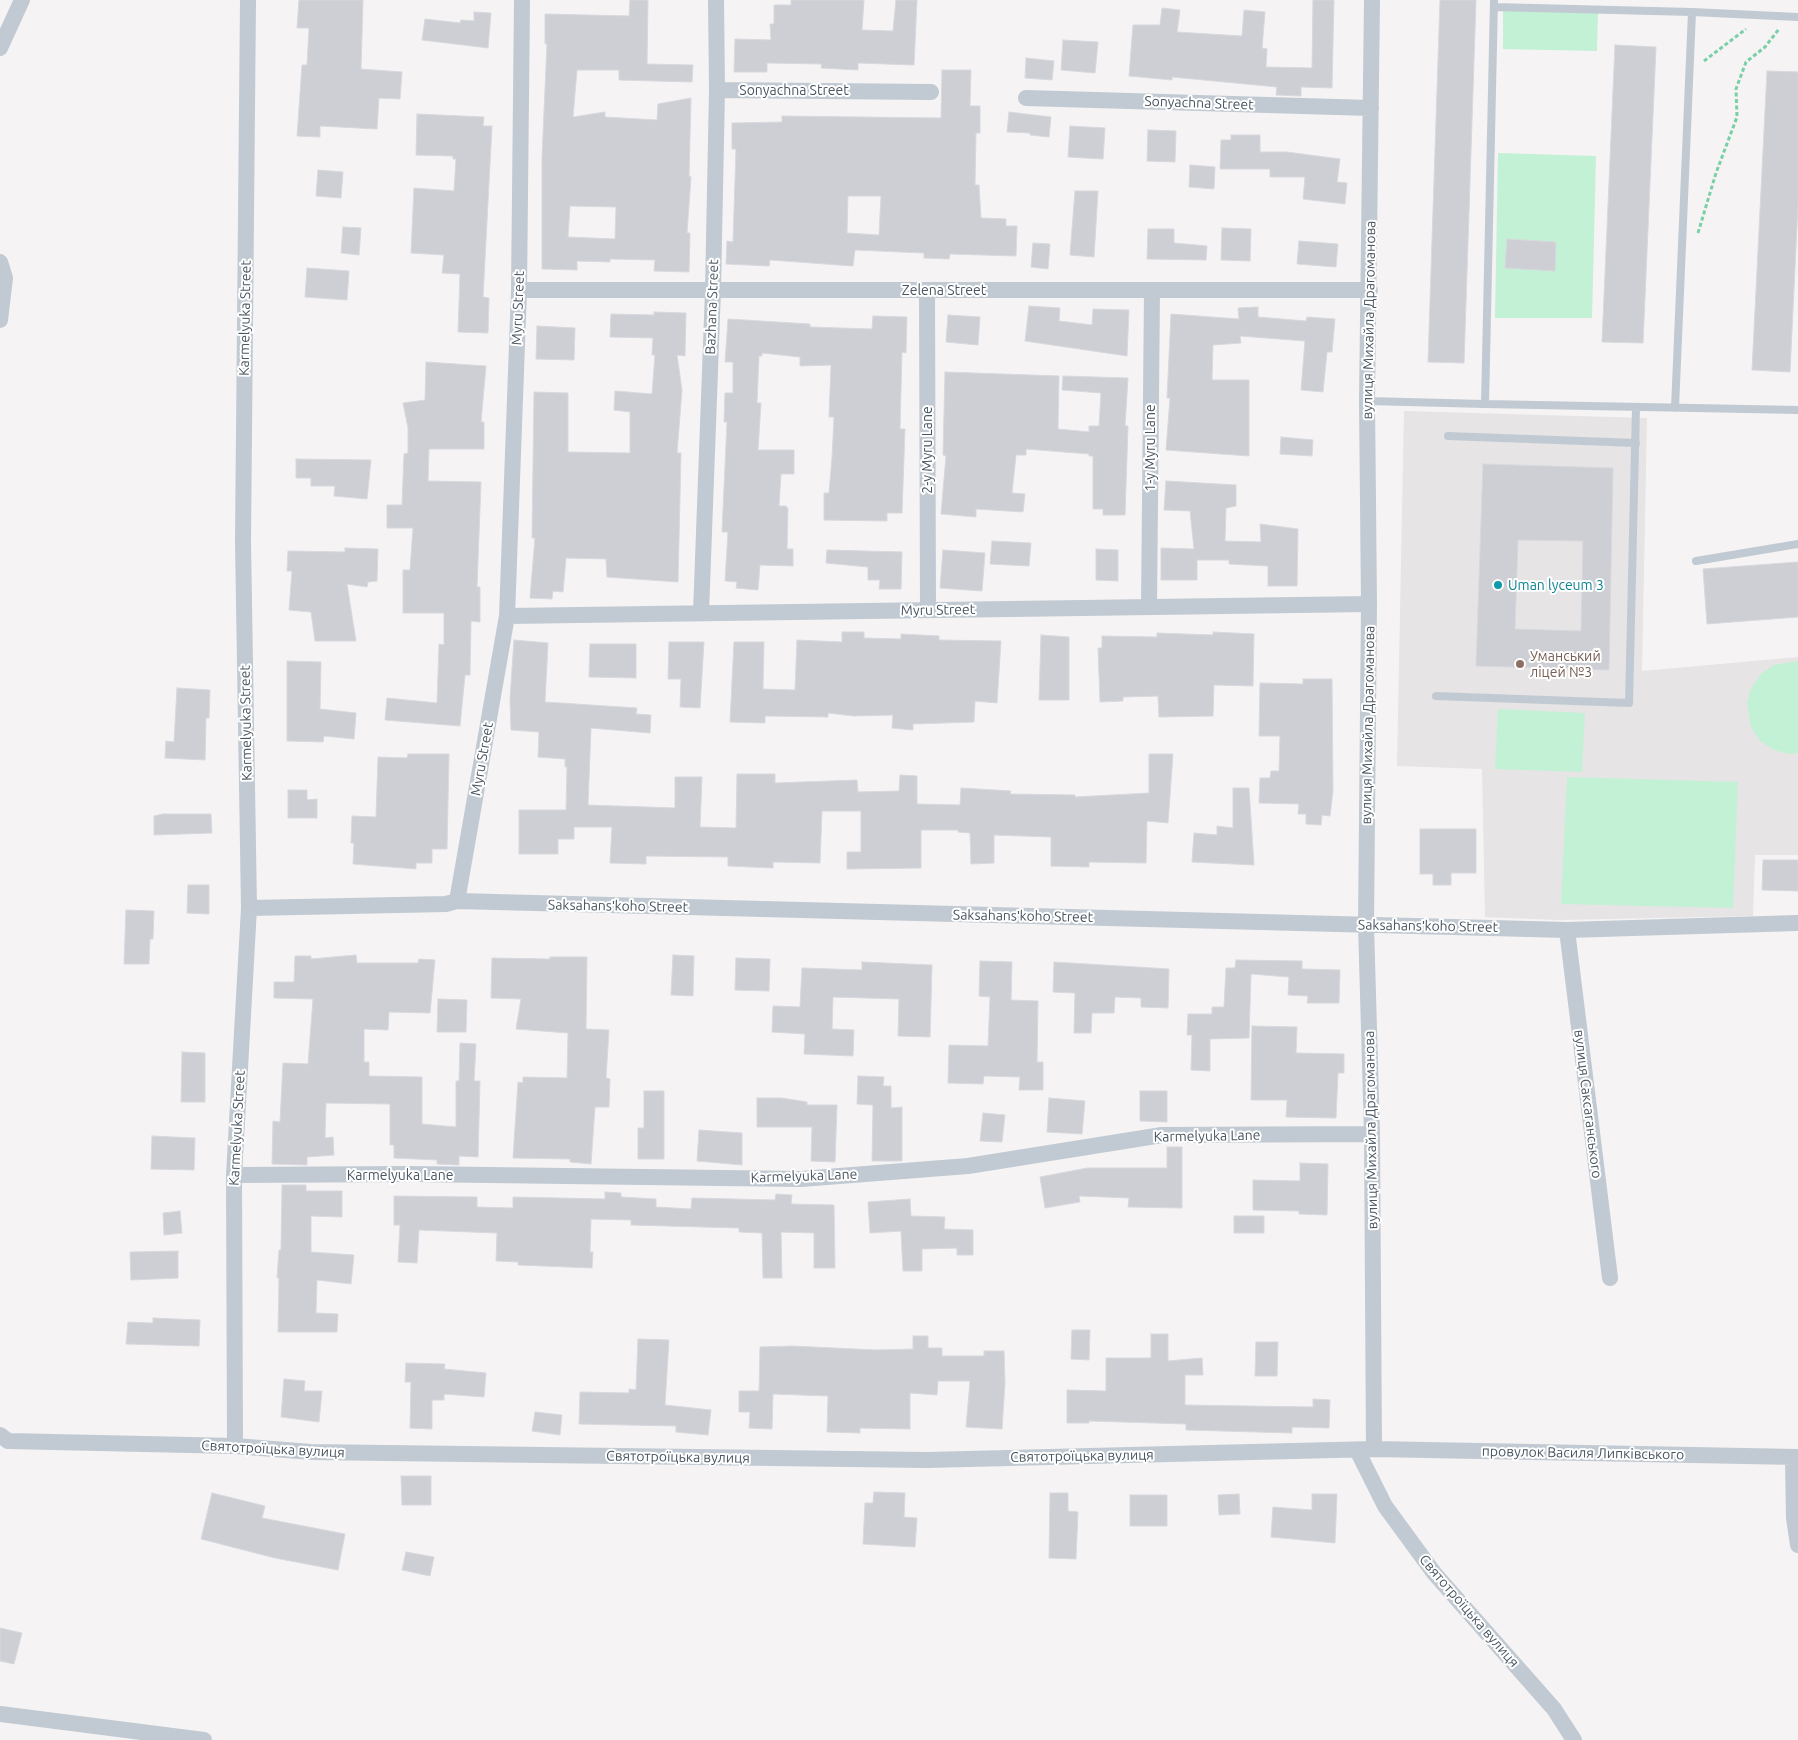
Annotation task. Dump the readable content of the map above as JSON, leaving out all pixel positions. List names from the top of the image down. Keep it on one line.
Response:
{"streets":{"street":["Sonyachna Street","Zelena Street","Bazhana Street","Myru Street","Karmelyuka Street","вулиця Михайла Драгоманова","1-y Myru Lane","2-y Myru Lane","Saksahansʹkoho Street","вулиця Саксаганського","Karmelyuka Lane","Святотроїцька вулиця","провулок Василя Липківського"]},"crossings":[["Sonyachna Street","Bazhana Street"],["Sonyachna Street","вулиця Михайла Драгоманова"],["Zelena Street","Bazhana Street"],["Zelena Street","Myru Street"],["Zelena Street","вулиця Михайла Драгоманова"],["Zelena Street","1-y Myru Lane"],["Zelena Street","2-y Myru Lane"],["Bazhana Street","Myru Street"],["Myru Street","вулиця Михайла Драгоманова"],["Myru Street","1-y Myru Lane"],["Myru Street","2-y Myru Lane"],["Myru Street","Saksahansʹkoho Street"],["Karmelyuka Street","Saksahansʹkoho Street"],["Karmelyuka Street","Karmelyuka Lane"],["Karmelyuka Street","Святотроїцька вулиця"],["вулиця Михайла Драгоманова","Saksahansʹkoho Street"],["вулиця Михайла Драгоманова","Karmelyuka Lane"],["вулиця Михайла Драгоманова","Святотроїцька вулиця"],["вулиця Михайла Драгоманова","провулок Василя Липківського"],["Saksahansʹkoho Street","вулиця Саксаганського"],["Святотроїцька вулиця","провулок Василя Липківського"]],"places":["Uman lyceum 3","Уманський ліцей №3"]}
